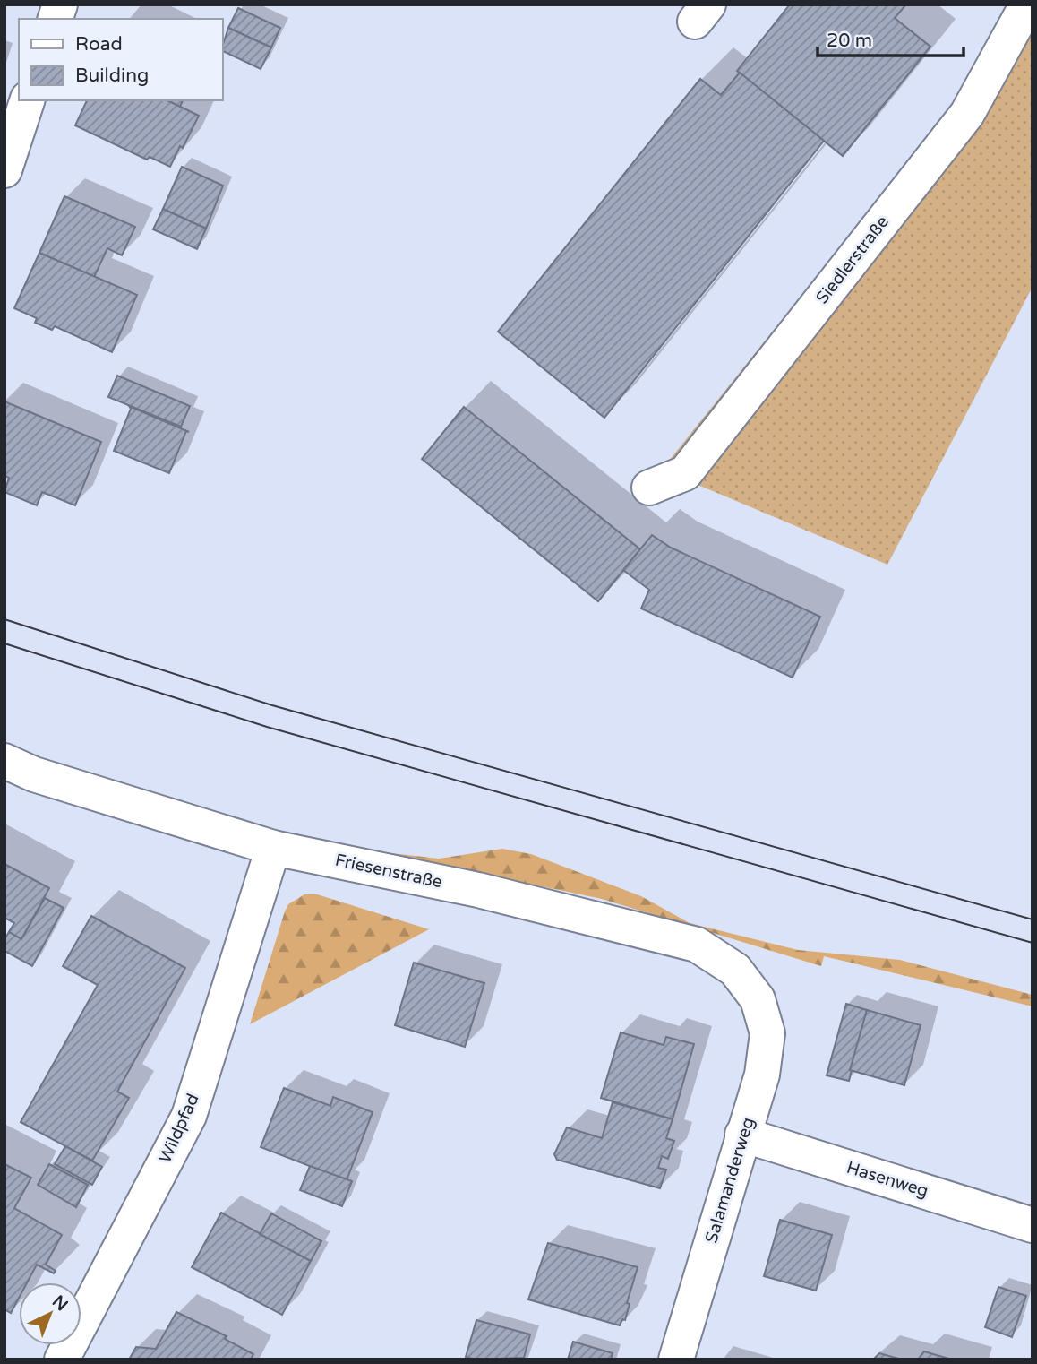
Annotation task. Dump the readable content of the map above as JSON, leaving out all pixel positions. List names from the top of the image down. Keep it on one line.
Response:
{"streets":{"street":["Siedlerstraße","Friesenstraße","Wildpfad","Hasenweg","Salamanderweg"]},"crossings":[["Friesenstraße","Wildpfad"],["Friesenstraße","Salamanderweg"],["Hasenweg","Salamanderweg"]],"legend":["Road","Building"],"scale_bar":"20 m","north":"top right"}
